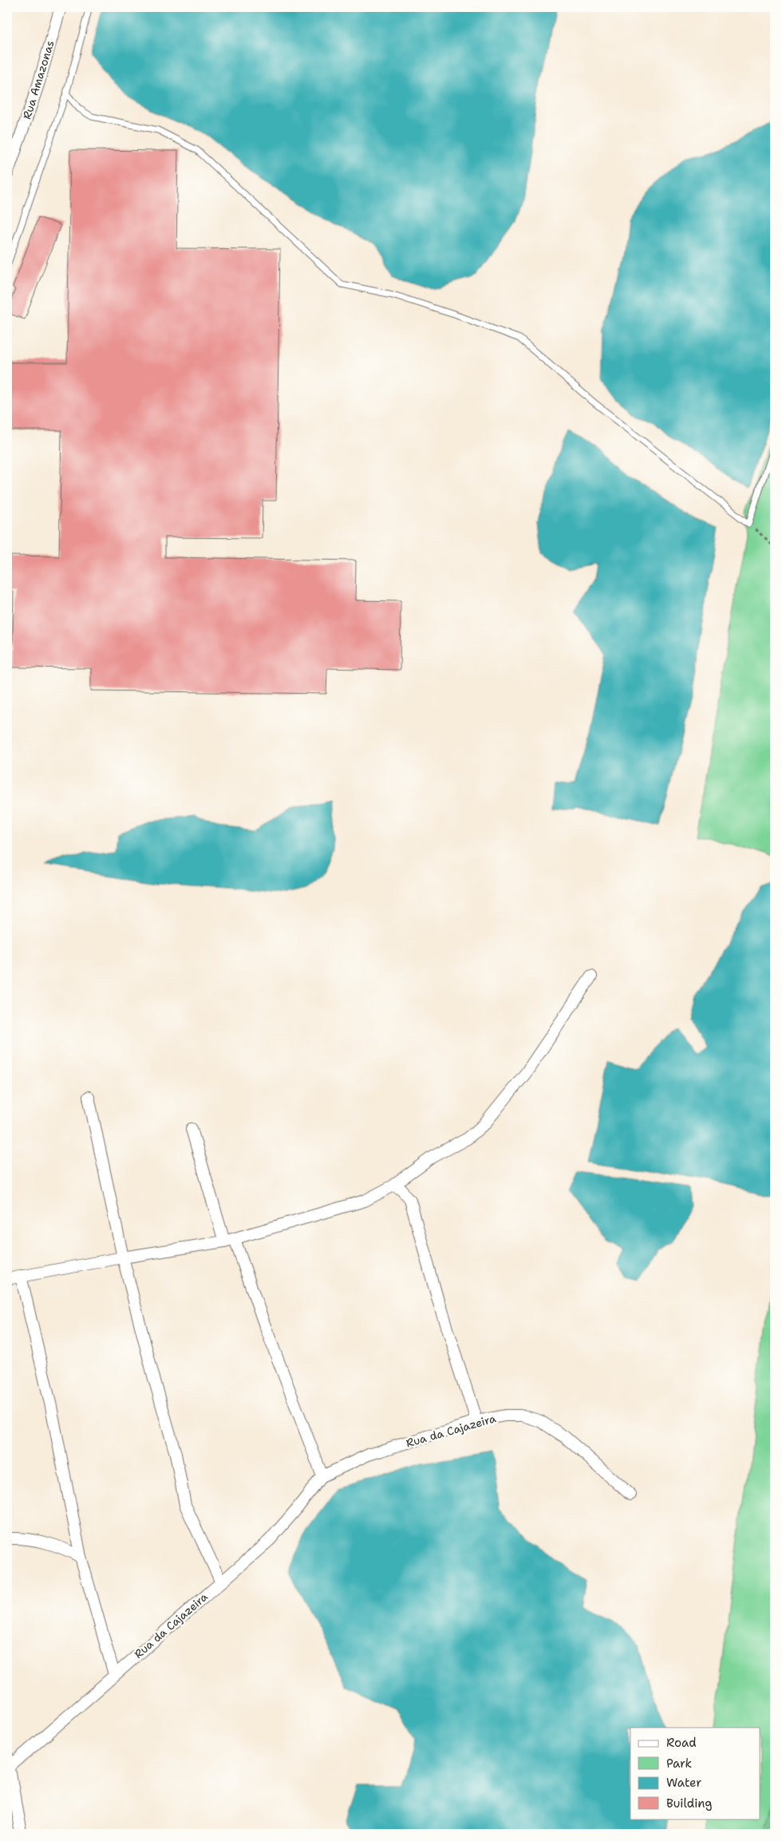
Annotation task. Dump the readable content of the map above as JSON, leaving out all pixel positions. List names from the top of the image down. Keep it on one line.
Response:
{"streets":{"street":["Rua Amazonas","Rua da Cajazeira"]},"legend":["Road","Park","Water","Building"]}
